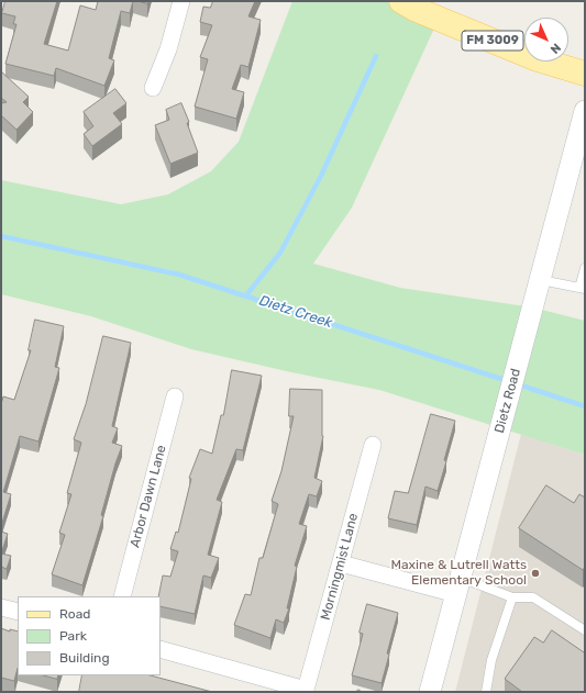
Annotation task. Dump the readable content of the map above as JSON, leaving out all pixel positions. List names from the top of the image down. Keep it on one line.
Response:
{"streets":{"main road":["FM 3009"],"street":["Dietz Road","Arbor Dawn Lane","Morningmist Lane"]},"water":["Dietz Creek"],"places":["Maxine & Lutrell Watts Elementary School"],"legend":["Road","Park","Building"],"north":"bottom right"}
